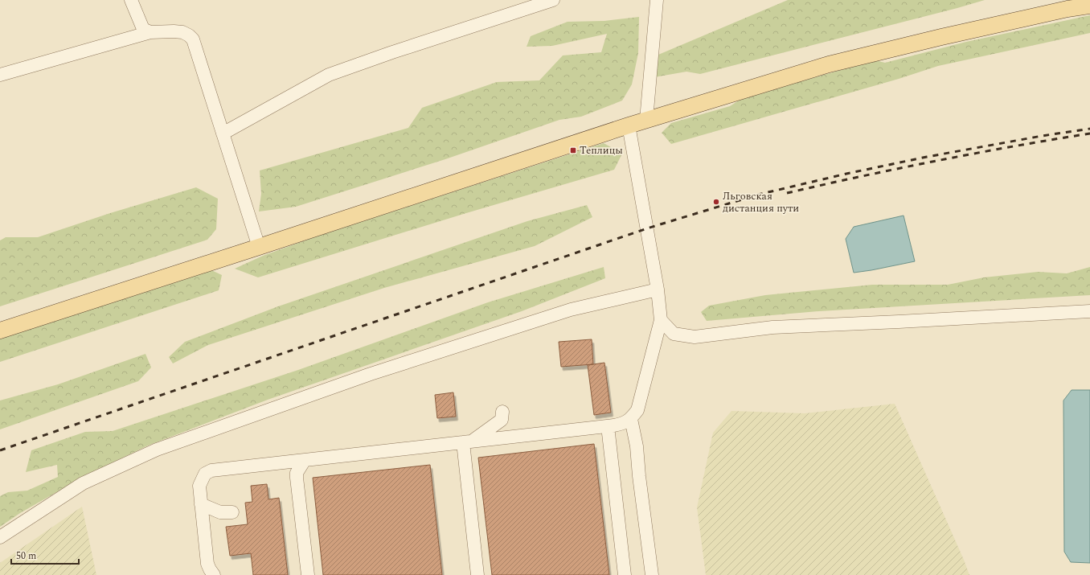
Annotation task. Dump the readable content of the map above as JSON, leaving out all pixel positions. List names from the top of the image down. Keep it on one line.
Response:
{"places":{"transit":["Теплицы"],"other":["Льговская дистанция пути"]},"scale_bar":"50 m"}
